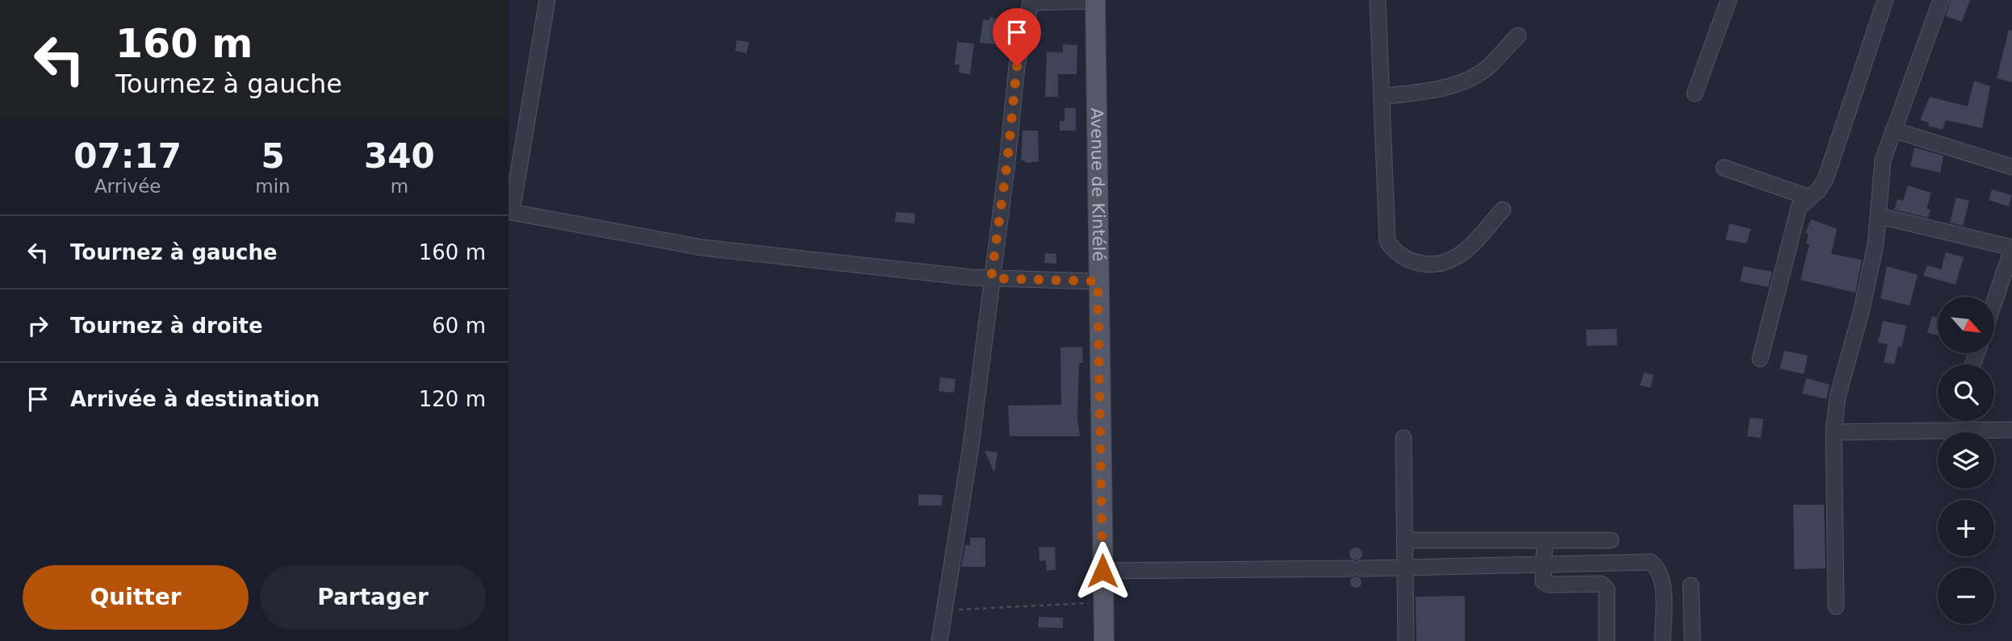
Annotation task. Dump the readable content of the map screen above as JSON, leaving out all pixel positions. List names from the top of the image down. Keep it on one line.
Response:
{"streets":{"main road":["Avenue de Kintélé"]},"north":"bottom right","page":{"turn":["160 m","Tournez à gauche"],"eta":["07:17","Arrivée","5","min","340","m"],"list":[{"name":"Tournez à gauche","value":"160 m"},{"name":"Tournez à droite","value":"60 m"},{"name":"Arrivée à destination","value":"120 m"}],"map_buttons":["+","−"],"buttons":["Quitter","Partager"]}}
